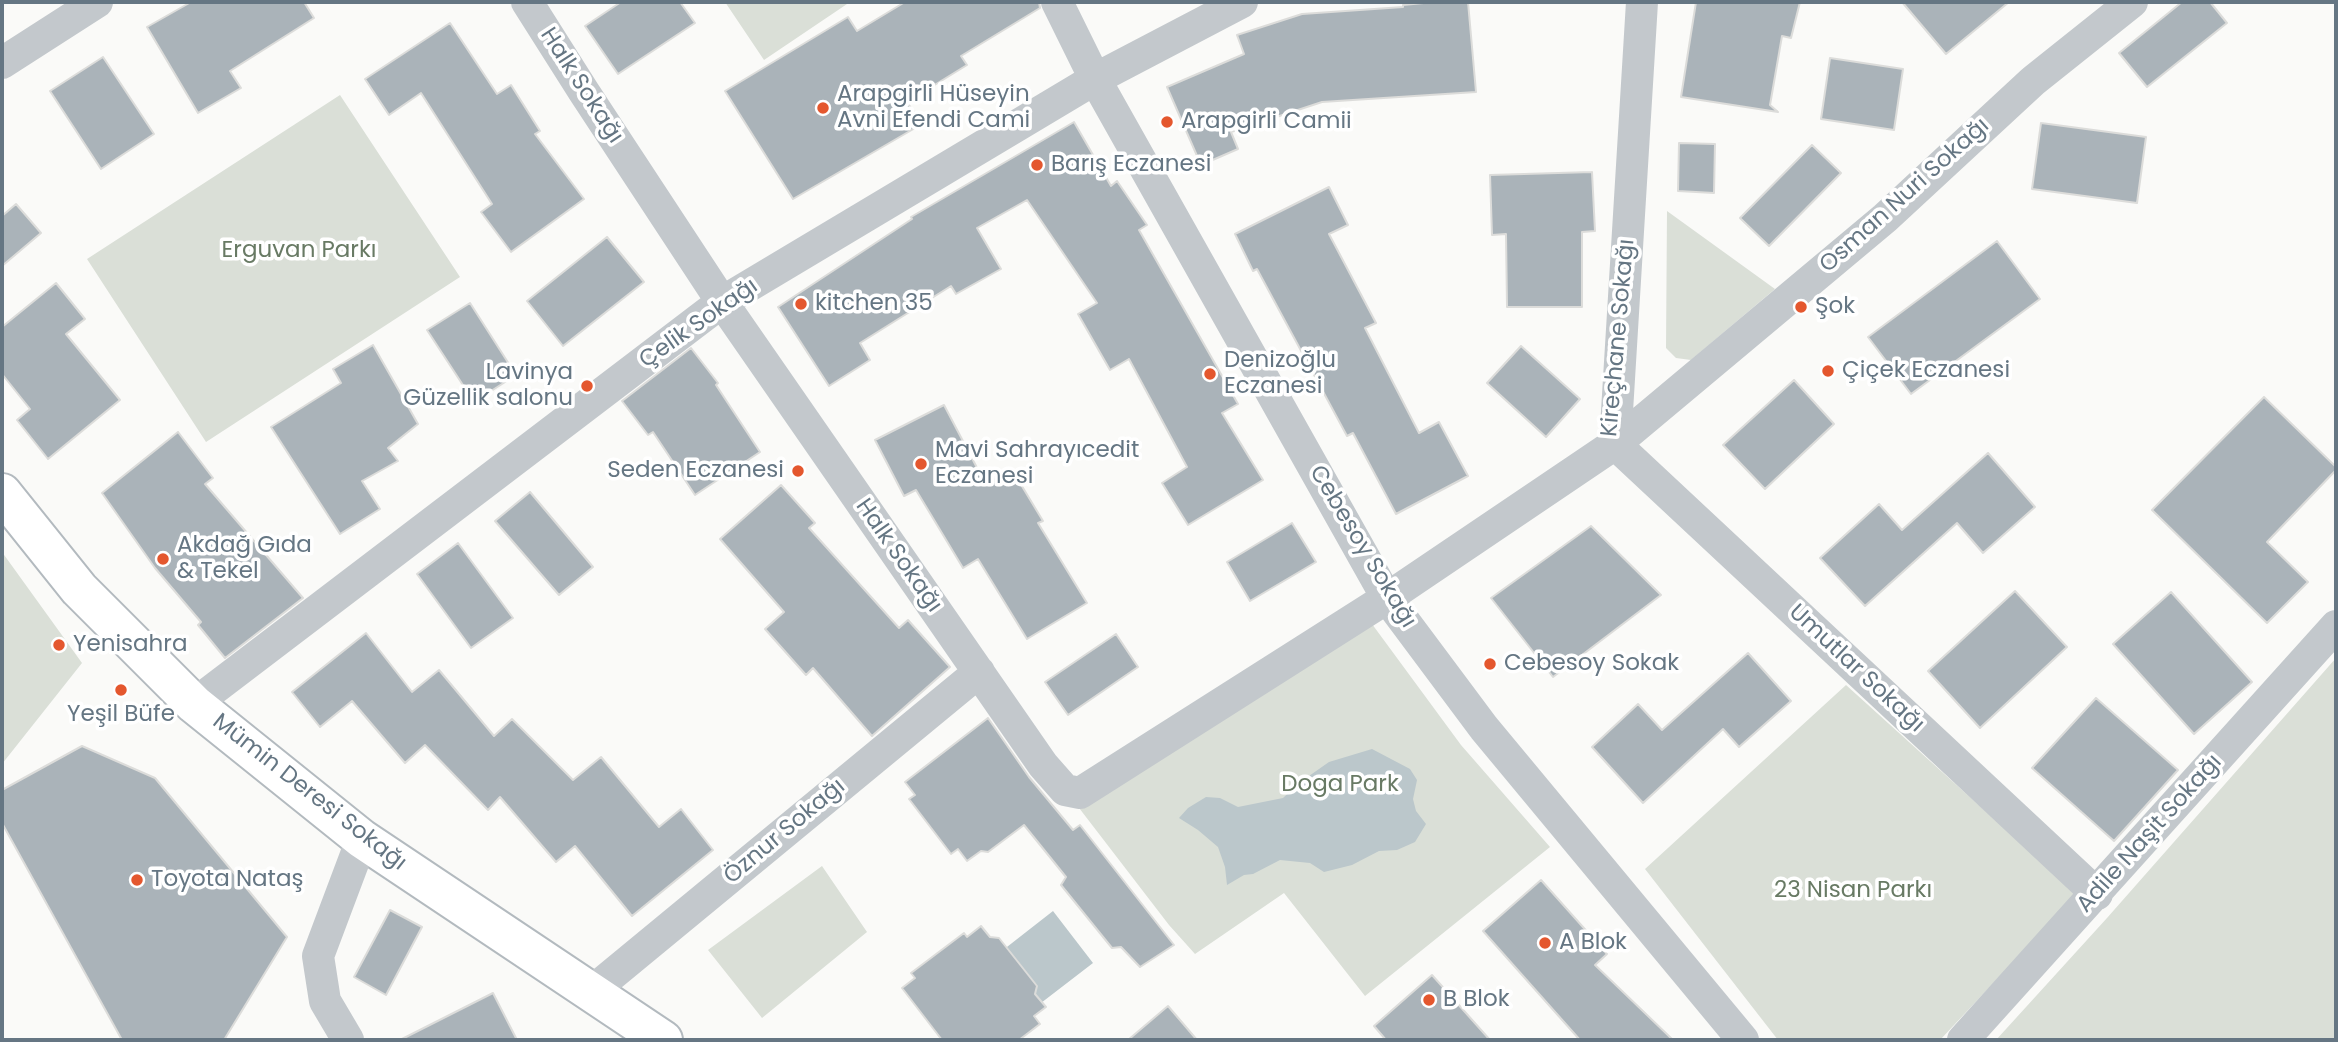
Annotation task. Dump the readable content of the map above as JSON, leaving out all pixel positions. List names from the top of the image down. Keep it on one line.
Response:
{"streets":{"street":["Halk Sokağı","Osman Nuri Sokağı","Çelik Sokağı","Kireçhane Sokağı","Cebesoy Sokağı","Umutlar Sokağı","Mümin Deresi Sokağı","Öznur Sokağı","Adile Naşit Sokağı"]},"crossings":[["Halk Sokağı","Çelik Sokağı"],["Halk Sokağı","Kireçhane Sokağı"],["Halk Sokağı","Cebesoy Sokağı"],["Halk Sokağı","Öznur Sokağı"],["Osman Nuri Sokağı","Kireçhane Sokağı"],["Osman Nuri Sokağı","Umutlar Sokağı"],["Çelik Sokağı","Cebesoy Sokağı"],["Çelik Sokağı","Mümin Deresi Sokağı"],["Kireçhane Sokağı","Cebesoy Sokağı"],["Kireçhane Sokağı","Umutlar Sokağı"],["Umutlar Sokağı","Adile Naşit Sokağı"],["Mümin Deresi Sokağı","Öznur Sokağı"]],"parks":["Erguvan Parkı","Doga Park","23 Nisan Parkı"],"places":["Arapgirli Hüseyin Avni Efendi Cami","Arapgirli Camii","Barış Eczanesi","kitchen 35","Şok","Çiçek Eczanesi","Denizoğlu Eczanesi","Lavinya Güzellik salonu","Mavi Sahrayıcedit Eczanesi","Seden Eczanesi","Akdağ Gıda & Tekel","Yenisahra","Cebesoy Sokak","Yeşil Büfe","Toyota Nataş","A Blok","B Blok"]}
